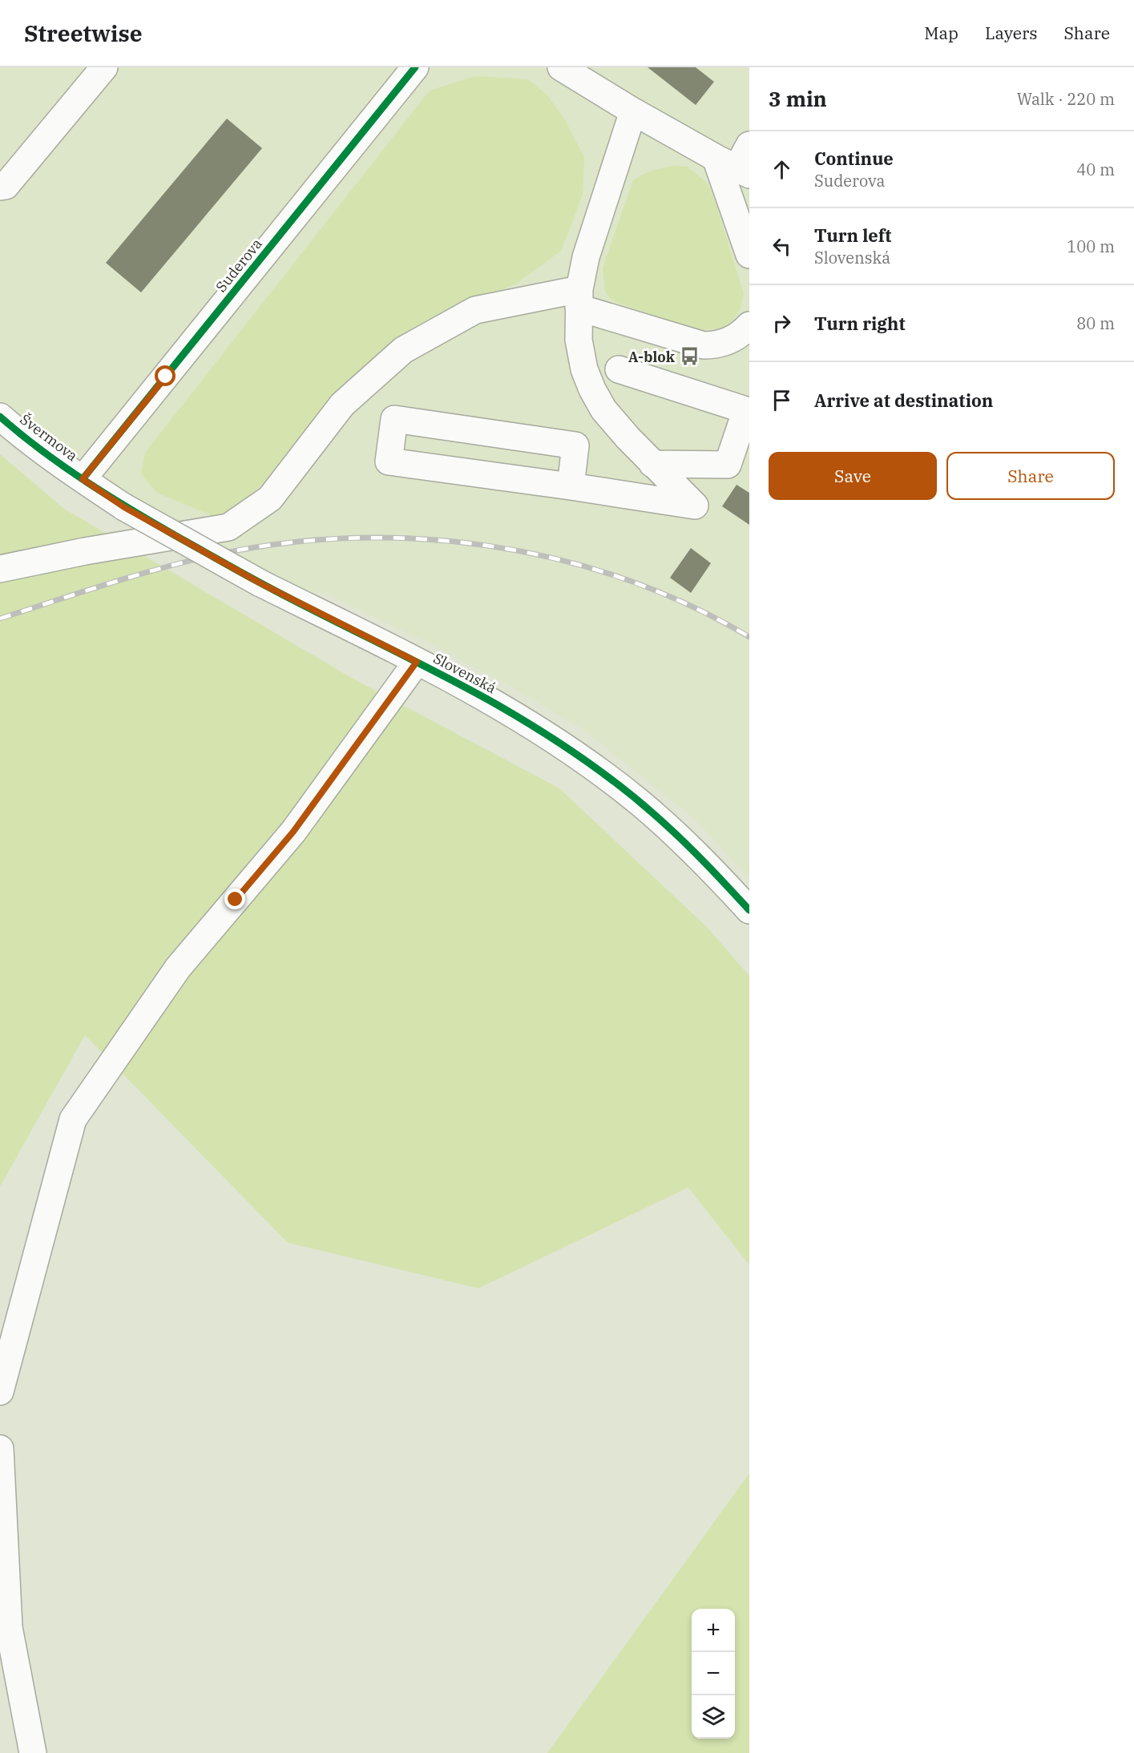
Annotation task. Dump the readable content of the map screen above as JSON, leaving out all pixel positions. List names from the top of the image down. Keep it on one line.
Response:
{"streets":{"street":["Suderova","Švermova","Slovenská"]},"crossings":[["Suderova","Švermova"],["Suderova","Slovenská"],["Švermova","Slovenská"]],"places":{"bus stop":["A-blok"]},"page":{"header":"Streetwise","nav":["Map","Layers","Share"],"heading":["3 min","Walk · 220 m"],"list":[["Continue","Suderova","40 m"],["Turn left","Slovenská","100 m"],["Turn right","80 m"],"Arrive at destination"],"buttons":["Save","Share"],"map_buttons":["+","−"]}}
